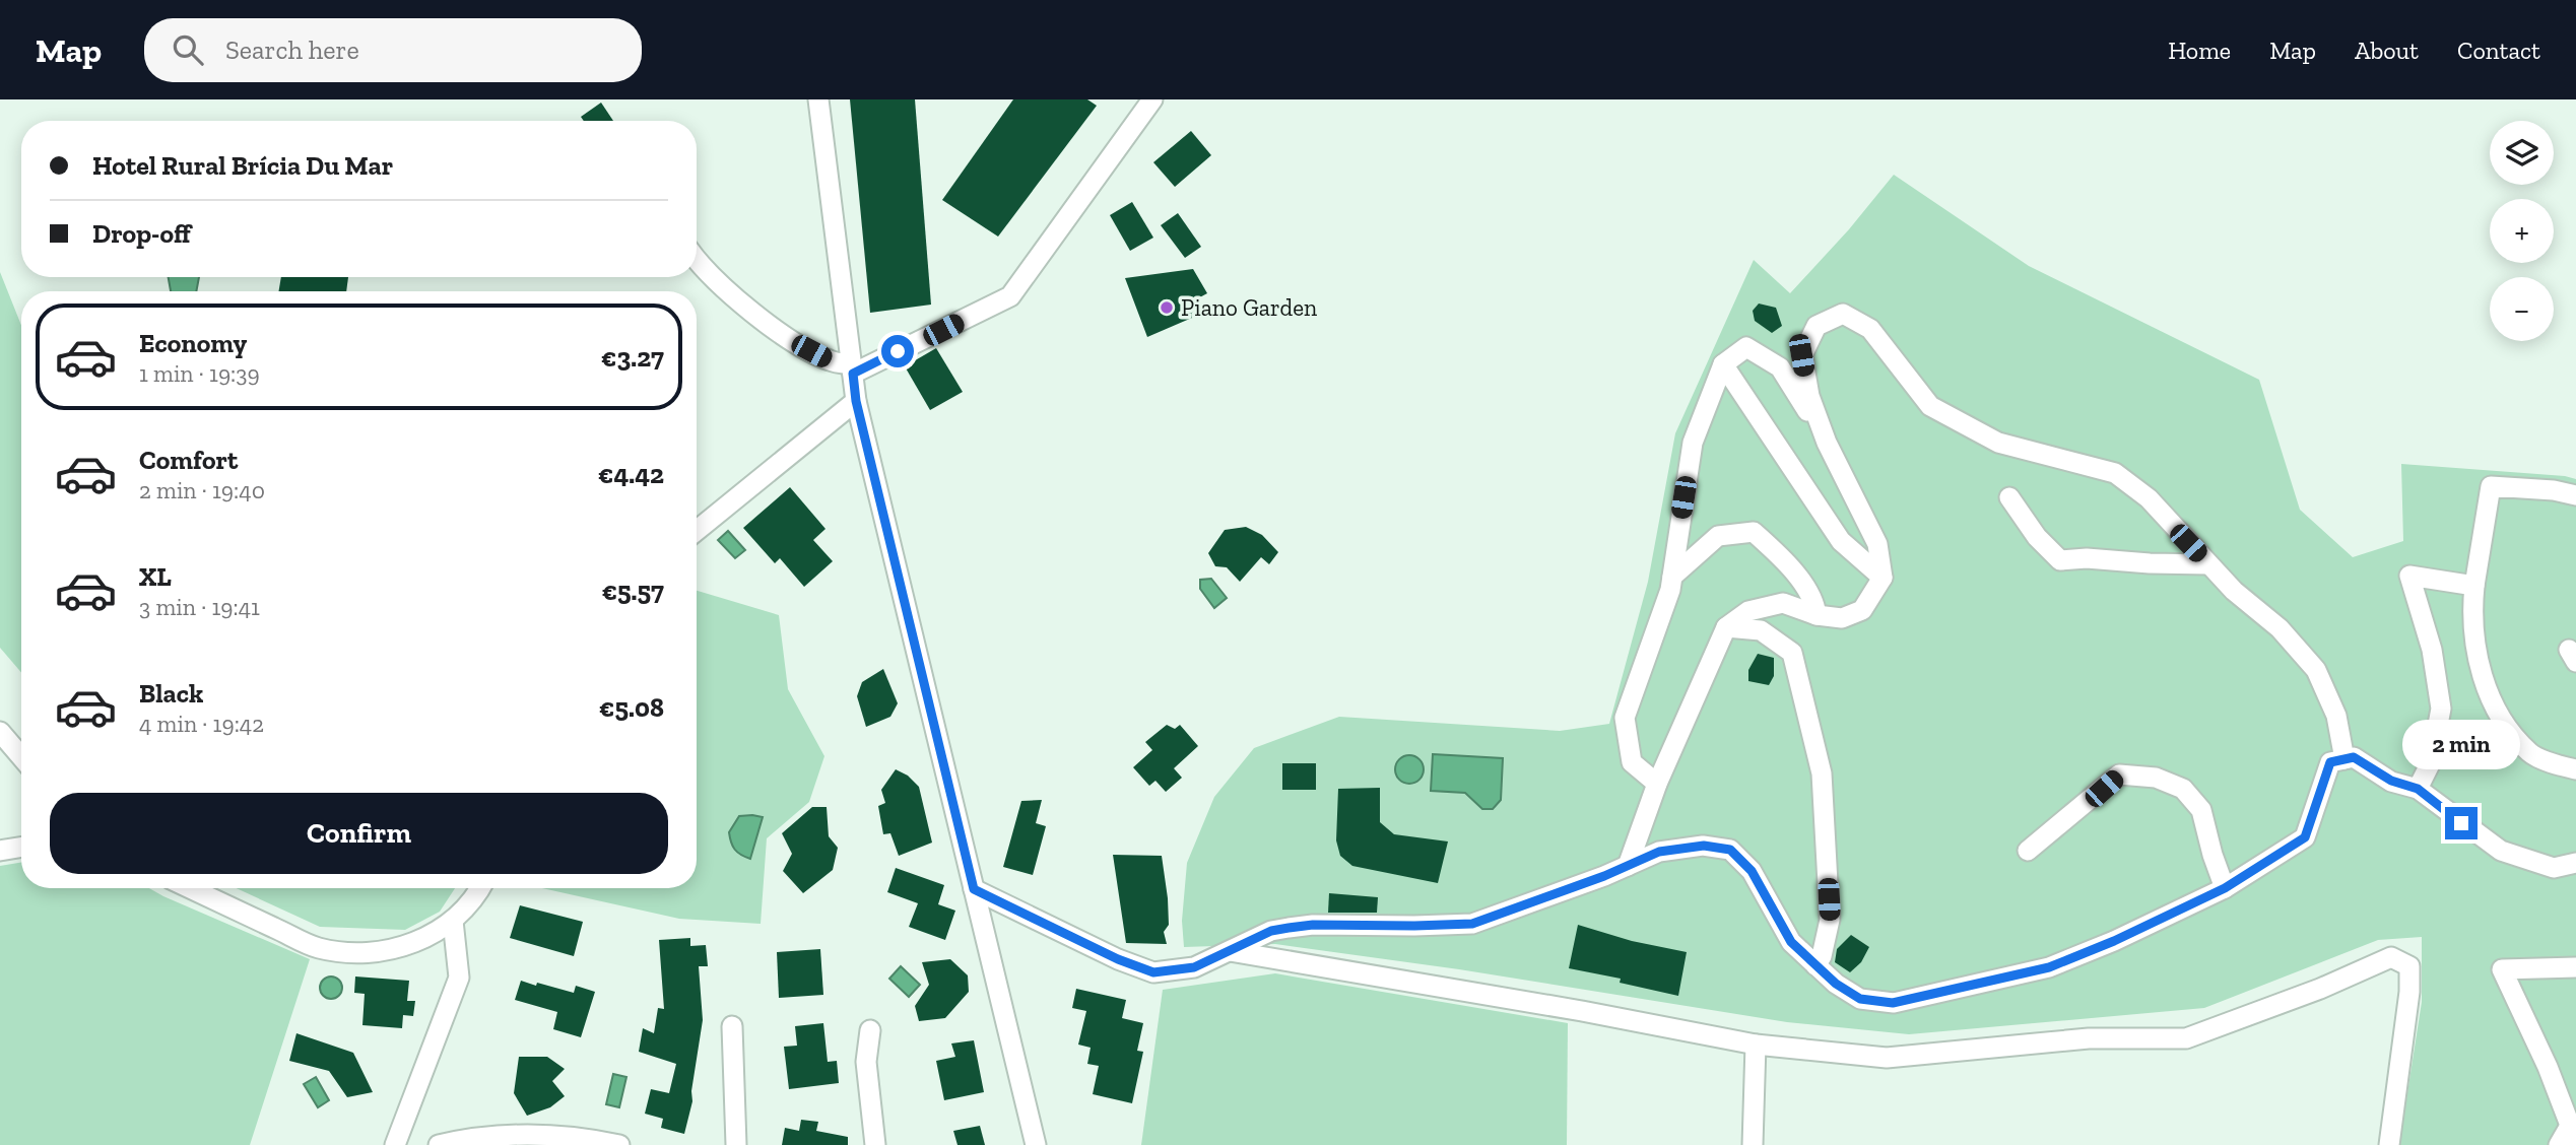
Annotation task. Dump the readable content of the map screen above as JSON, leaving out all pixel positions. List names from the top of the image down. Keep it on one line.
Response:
{"places":["Piano Garden"],"page":{"header":"Map","search":"Search here","nav":["Home","Map","About","Contact"],"map_buttons":["+","−"],"banner":["Hotel Rural Brícia Du Mar","Drop-off"],"list":[{"name":"Economy","note":"1 min · 19:39","value":"€3.27"},{"name":"Comfort","note":"2 min · 19:40","value":"€4.42"},{"name":"XL","note":"3 min · 19:41","value":"€5.57"},{"name":"Black","note":"4 min · 19:42","value":"€5.08"}],"bubble":"2 min","buttons":"Confirm"}}
